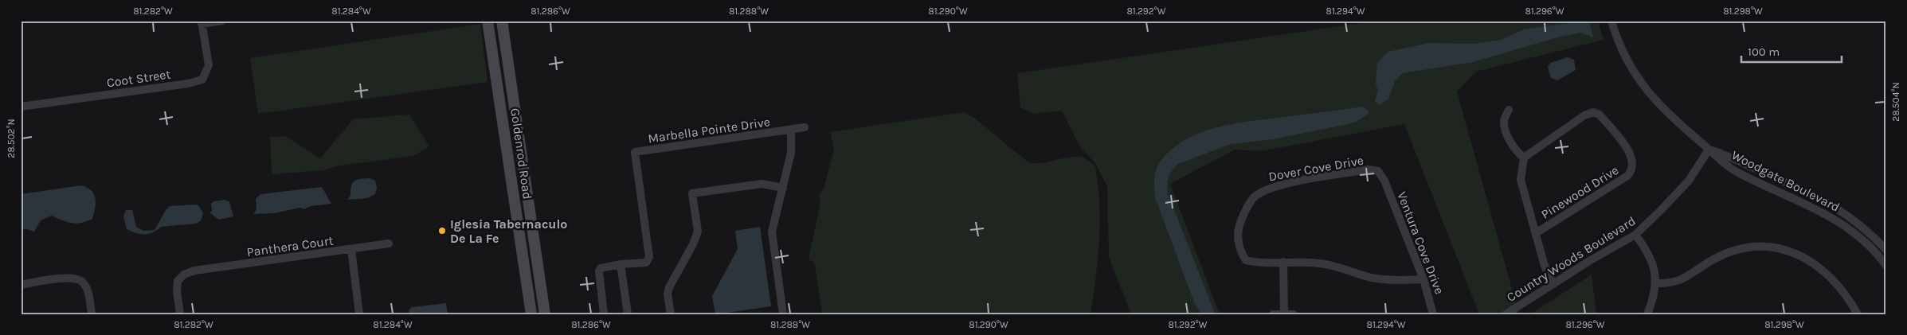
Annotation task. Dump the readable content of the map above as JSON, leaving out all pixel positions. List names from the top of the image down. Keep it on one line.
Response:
{"streets":{"main road":["Goldenrod Road"],"street":["Coot Street","Marbella Pointe Drive","Dover Cove Drive","Woodgate Boulevard","Pinewood Drive","Ventura Cove Drive","Panthera Court","Country Woods Boulevard"]},"crossings":[["Dover Cove Drive","Ventura Cove Drive"],["Woodgate Boulevard","Country Woods Boulevard"]],"places":["Iglesia Tabernaculo De La Fe"],"scale_bar":"100 m","coordinates":["81.282°W","81.284°W","81.286°W","81.288°W","81.290°W","81.292°W","81.294°W","81.296°W","81.298°W","28.504°N","28.502°N"]}
